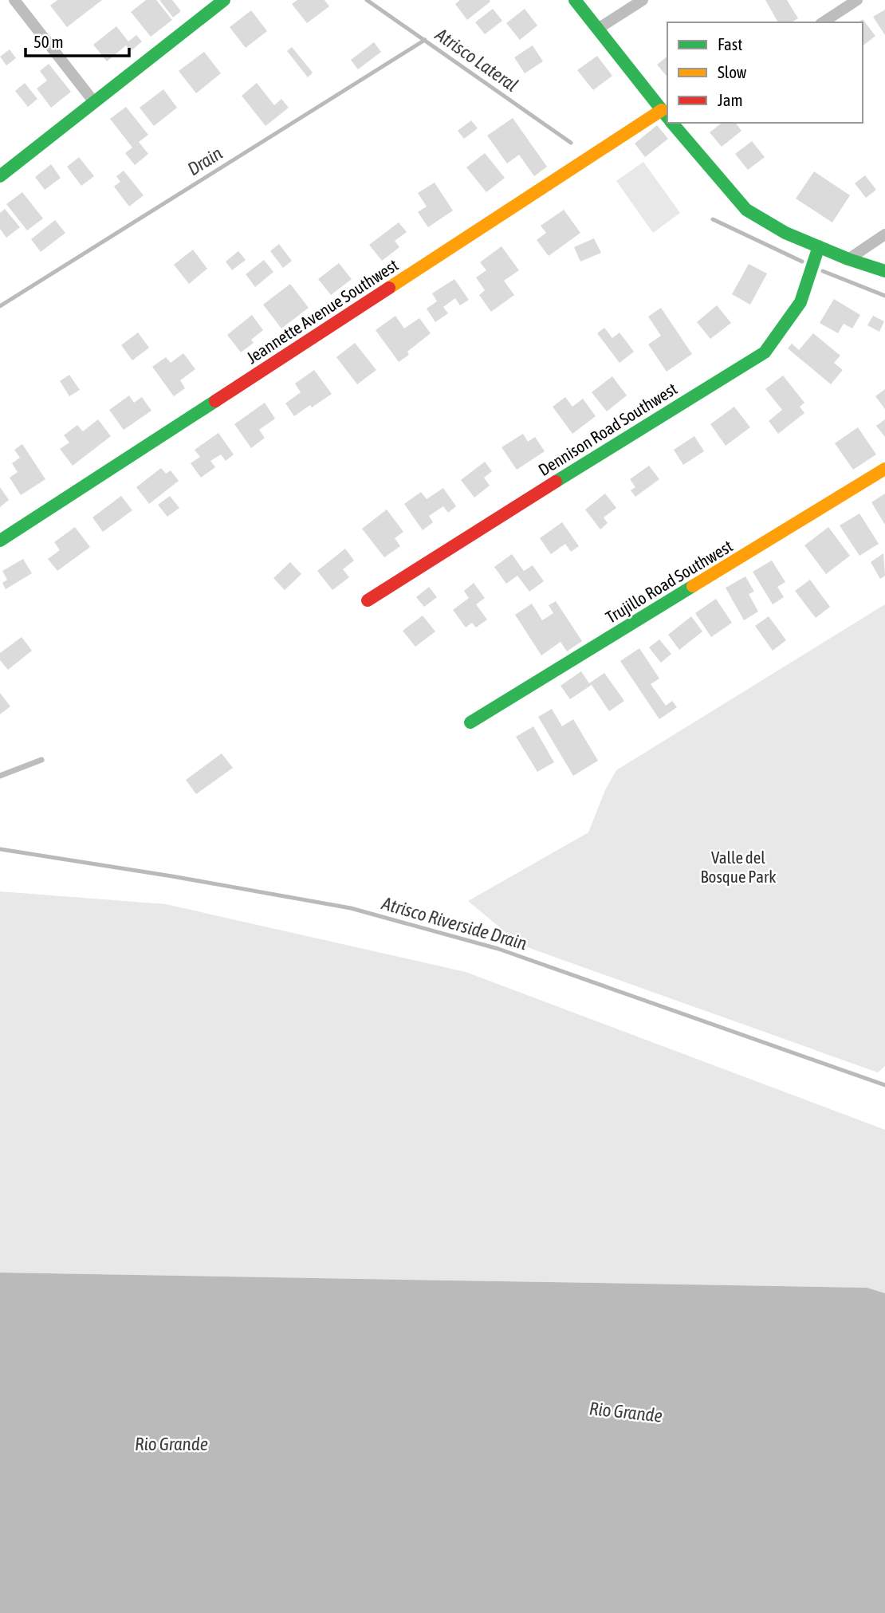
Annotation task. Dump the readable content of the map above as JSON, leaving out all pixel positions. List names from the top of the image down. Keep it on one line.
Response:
{"streets":{"street":["Jeannette Avenue Southwest","Dennison Road Southwest","Trujillo Road Southwest"]},"water":["Atrisco Lateral","Drain","Atrisco Riverside Drain","Rio Grande"],"parks":["Valle del Bosque Park"],"legend":["Fast","Slow","Jam"],"scale_bar":"50 m"}
